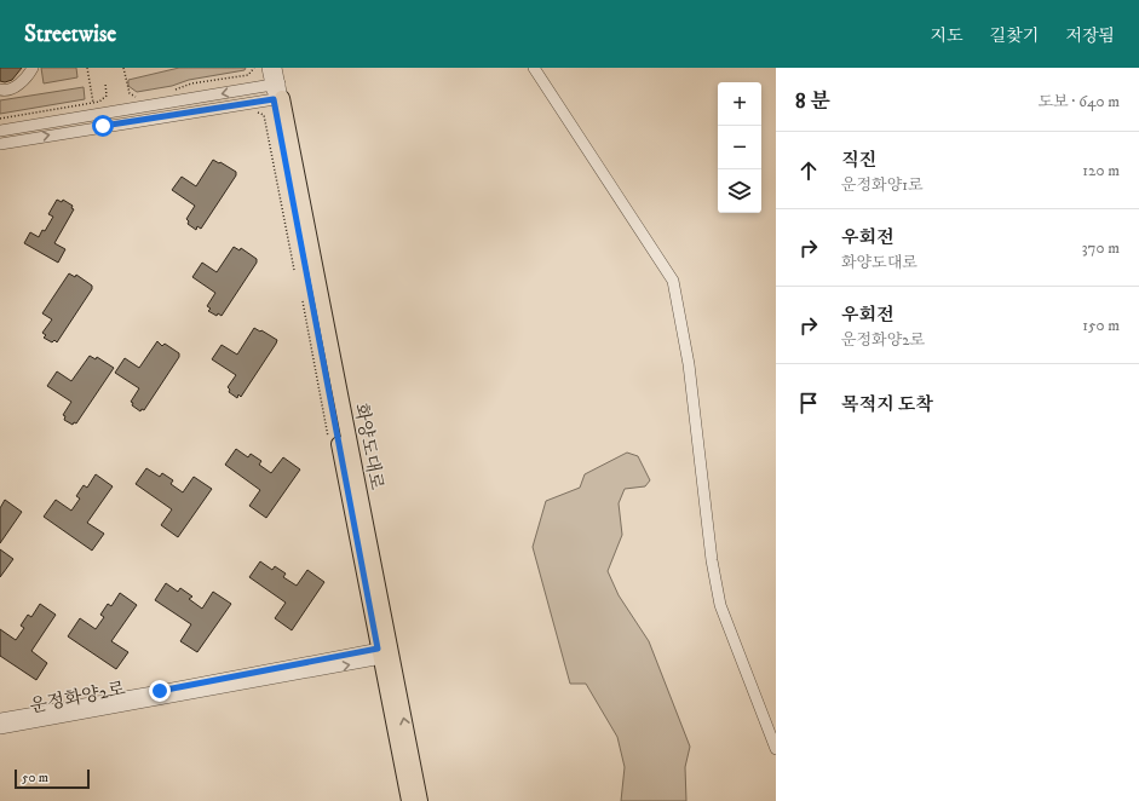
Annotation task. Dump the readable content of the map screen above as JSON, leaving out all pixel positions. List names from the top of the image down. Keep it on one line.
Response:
{"streets":{"main road":["화양도대로"],"street":["운정화양2로"]},"crossings":[["화양도대로","운정화양2로"]],"scale_bar":"50 m","page":{"header":"Streetwise","nav":["지도","길찾기","저장됨"],"heading":["8 분","도보 · 640 m"],"map_buttons":["+","−"],"list":[["직진","운정화양1로","120 m"],["우회전","화양도대로","370 m"],["우회전","운정화양2로","150 m"],"목적지 도착"],"scale":"50 m"}}
